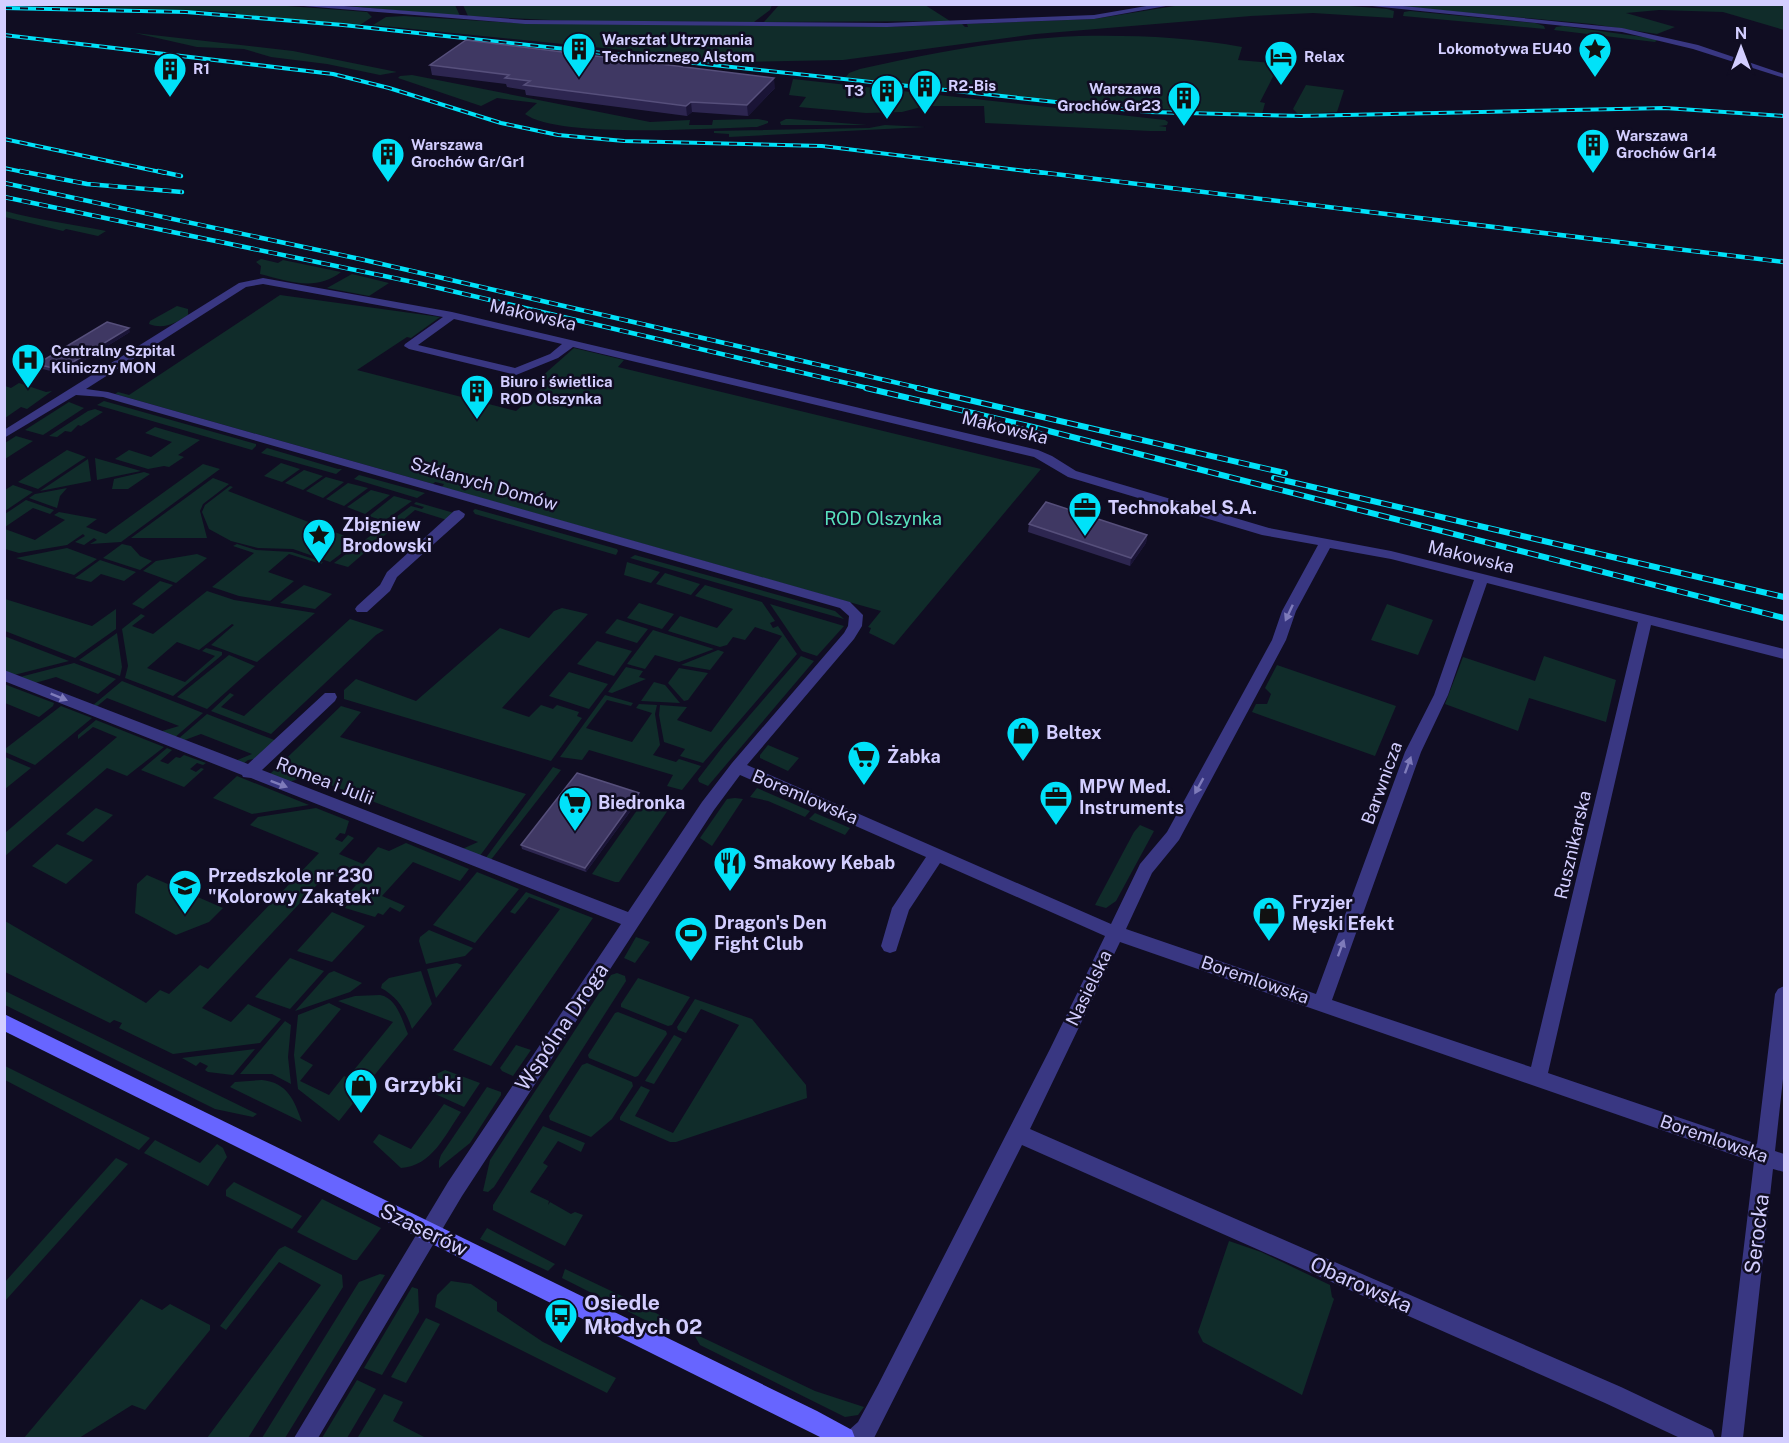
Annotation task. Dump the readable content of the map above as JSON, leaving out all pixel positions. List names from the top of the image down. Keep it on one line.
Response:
{"streets":{"street":["Makowska","Szklanych Domów","Romea i Julii","Barwnicza","Boremlowska","Rusznikarska","Nasielska","Wspólna Droga","Szaserów","Serocka","Obarowska"]},"crossings":[["Makowska","Szklanych Domów"],["Makowska","Barwnicza"],["Makowska","Rusznikarska"],["Makowska","Nasielska"],["Szklanych Domów","Wspólna Droga"],["Romea i Julii","Wspólna Droga"],["Barwnicza","Boremlowska"],["Boremlowska","Rusznikarska"],["Boremlowska","Nasielska"],["Boremlowska","Wspólna Droga"],["Boremlowska","Serocka"],["Nasielska","Obarowska"],["Wspólna Droga","Szaserów"]],"one_way":["Romea i Julii","Barwnicza","Nasielska"],"parks":["ROD Olszynka"],"places":{"building":["Warsztat Utrzymania Technicznego Alstom","R1","R2-Bis","T3","Warszawa Grochów Gr23","Warszawa Grochów Gr14","Warszawa Grochów Gr/Gr1","Biuro i świetlica ROD Olszynka"],"place":["Lokomotywa EU40","Zbigniew Brodowski"],"hotel":["Relax"],"hospital":["Centralny Szpital Kliniczny MON"],"office":["Technokabel S.A.","MPW Med. Instruments"],"shop":["Beltex","Fryzjer Męski Efekt","Grzybki"],"supermarket":["Żabka","Biedronka"],"restaurant":["Smakowy Kebab"],"school or university":["Przedszkole nr 230 \"Kolorowy Zakątek\""],"sports":["Dragon's Den Fight Club"],"bus stop":["Osiedle Młodych 02"]},"north":"top"}
